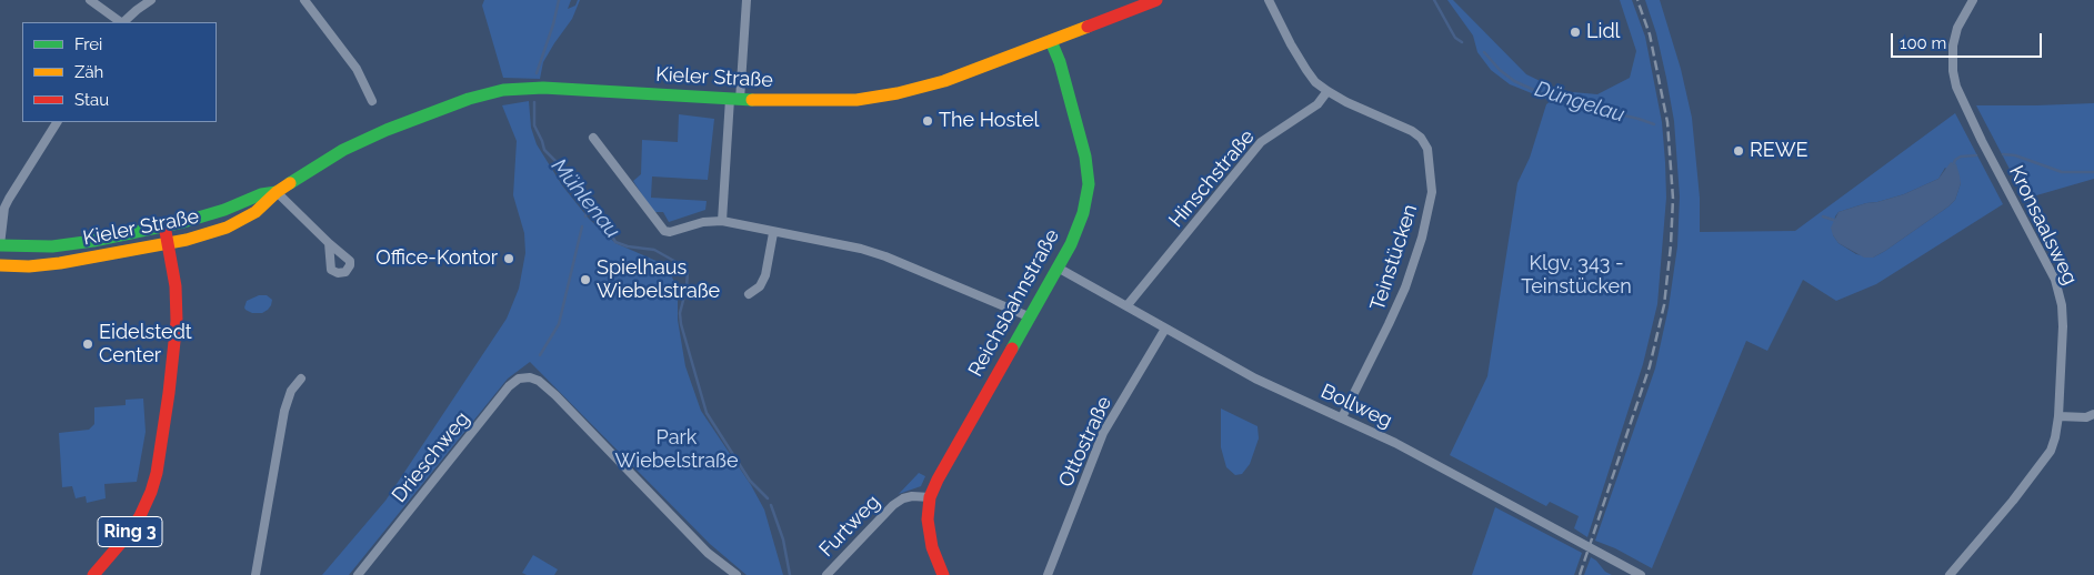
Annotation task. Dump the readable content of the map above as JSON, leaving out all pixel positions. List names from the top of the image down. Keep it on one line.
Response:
{"streets":{"main road":["Kieler Straße","Reichsbahnstraße","Ring 3"],"street":["Hinschstraße","Kronsaalsweg","Teinstücken","Bollweg","Ottostraße","Drieschweg","Furtweg"]},"crossings":[["Kieler Straße","Reichsbahnstraße"],["Kieler Straße","Ring 3"],["Hinschstraße","Teinstücken"],["Hinschstraße","Bollweg"],["Teinstücken","Bollweg"],["Reichsbahnstraße","Bollweg"],["Reichsbahnstraße","Furtweg"],["Bollweg","Ottostraße"]],"water":["Düngelau","Mühlenau"],"parks":["Klgv. 343 - Teinstücken","Park Wiebelstraße"],"places":["Lidl","The Hostel","REWE","Office-Kontor","Spielhaus Wiebelstraße","Eidelstedt Center"],"legend":["Frei","Zäh","Stau"],"scale_bar":"100 m"}
